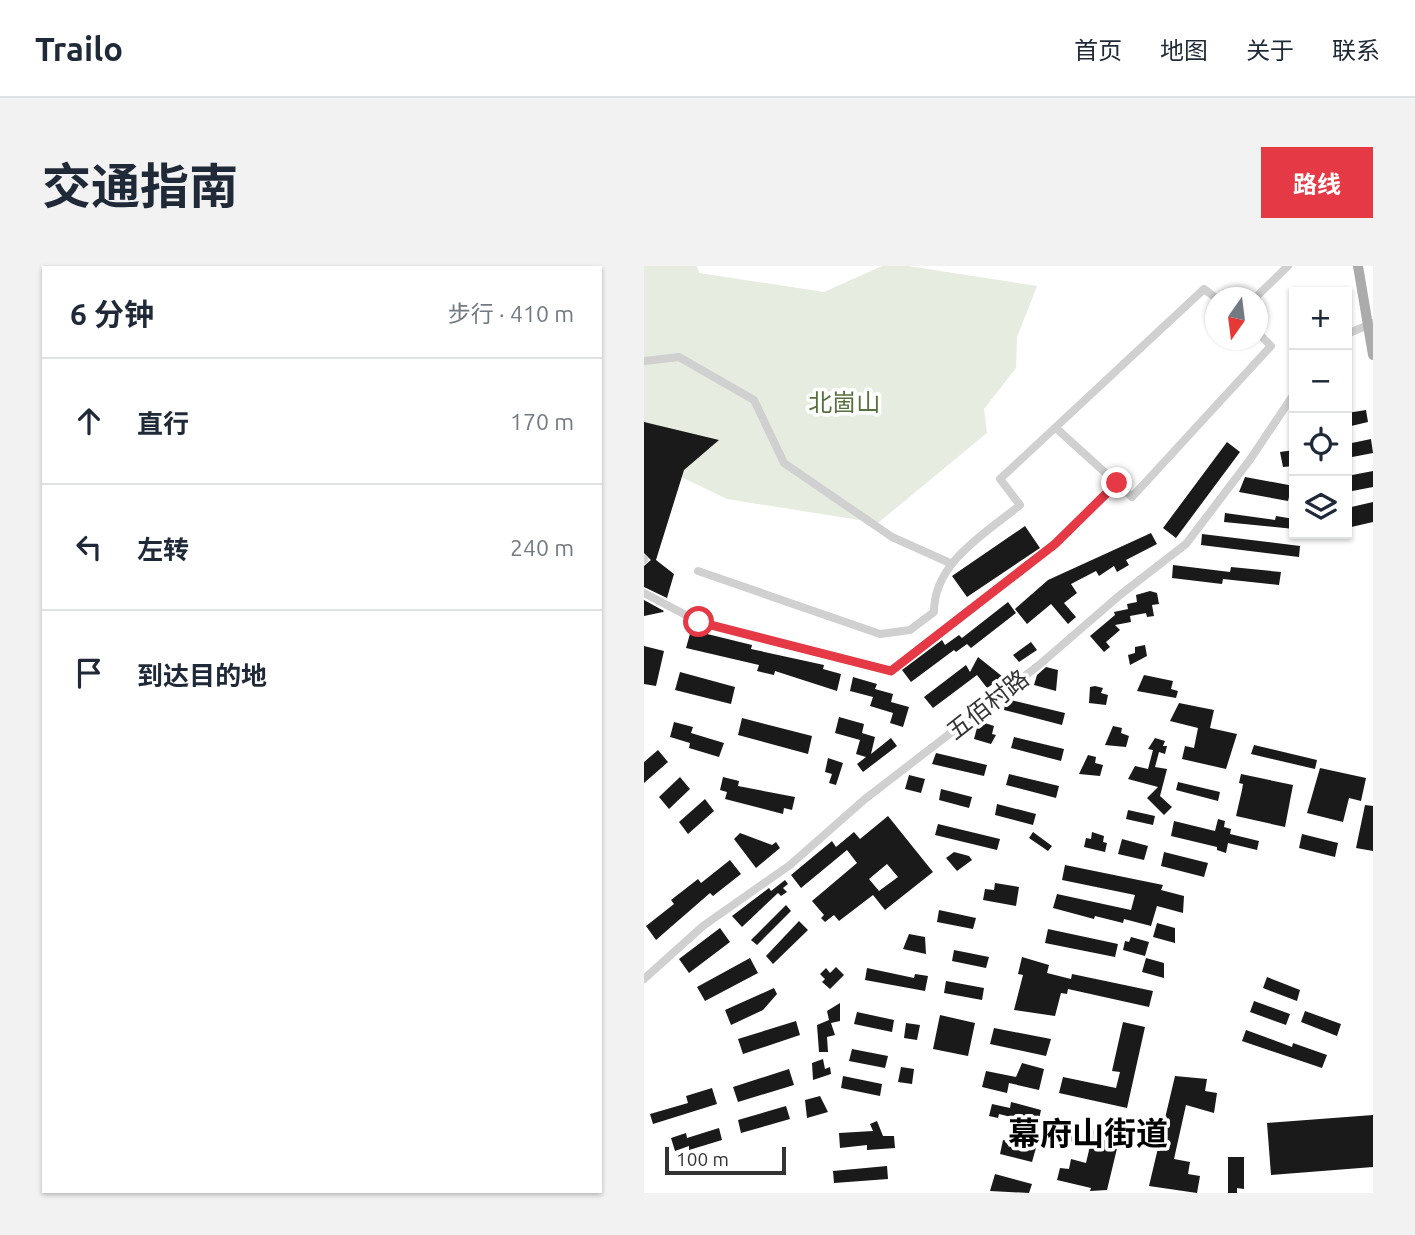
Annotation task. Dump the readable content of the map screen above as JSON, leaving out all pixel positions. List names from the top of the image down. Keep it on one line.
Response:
{"streets":{"street":["五佰村路"]},"districts":["幕府山街道"],"parks":["北崮山"],"scale_bar":"100 m","north":"bottom","page":{"header":"Trailo","nav":["首页","地图","关于","联系"],"title":"交通指南","buttons":"路线","heading":["6 分钟","步行 · 410 m"],"map_buttons":["+","−"],"list":[["直行","170 m"],["左转","240 m"],"到达目的地"],"scale":"100 m"}}
